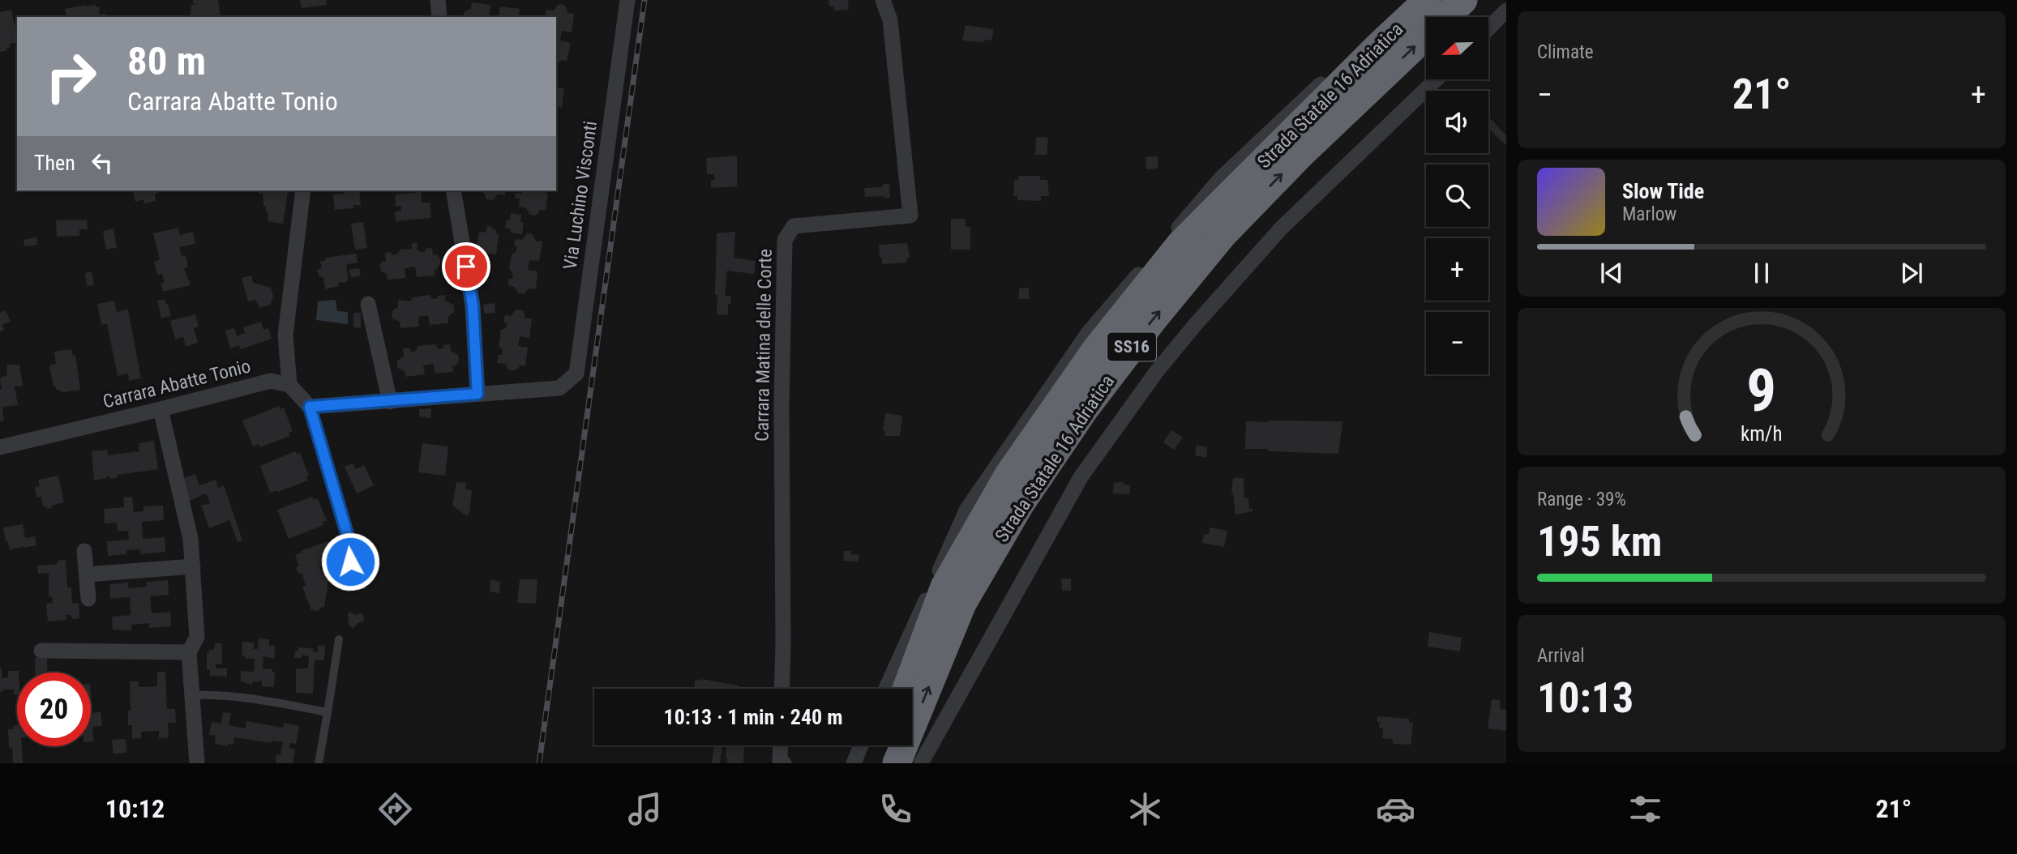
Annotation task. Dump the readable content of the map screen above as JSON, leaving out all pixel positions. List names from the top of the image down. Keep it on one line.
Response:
{"streets":{"highway":["Strada Statale 16 Adriatica","SS16"],"street":["Via Luchino Visconti","Carrara Matina delle Corte","Carrara Abatte Tonio"]},"north":"left","page":{"tile":["Climate",["Range · 39%","195 km"],["Arrival","10:13"]],"map_buttons":["+","−"],"turn":["80 m","Carrara Abatte Tonio"],"heat":["−","21°","+"],"then":"Then","song":["Slow Tide","Marlow"],"limit":"20","trip":"10:13 · 1 min · 240 m","tabs":["10:12","21°"],"gauge":["9","km/h"]}}
